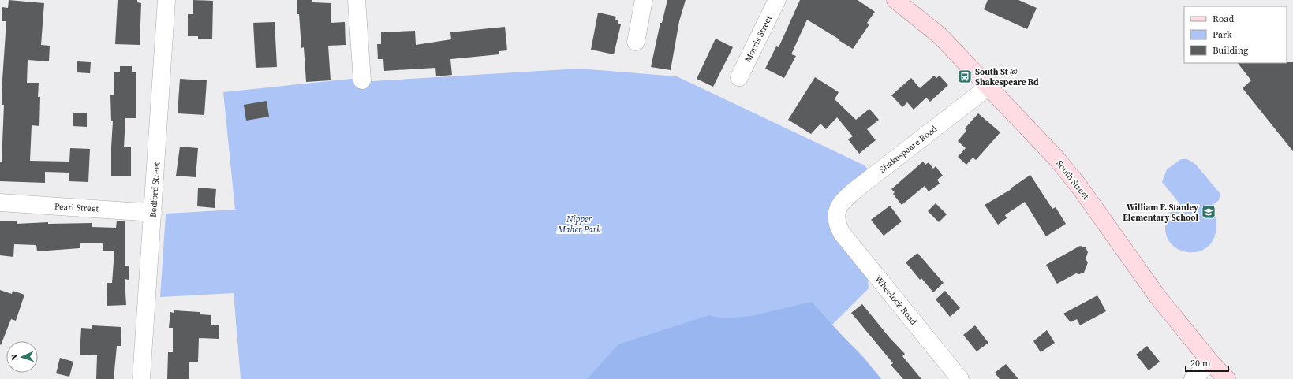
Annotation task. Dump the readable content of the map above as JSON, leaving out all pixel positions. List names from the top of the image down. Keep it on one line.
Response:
{"streets":{"main road":["South Street"],"street":["Morris Street","Shakespeare Road","Bedford Street","Pearl Street","Wheelock Road"]},"crossings":[["Shakespeare Road","South Street"],["Shakespeare Road","Wheelock Road"],["Bedford Street","Pearl Street"]],"parks":["Nipper Maher Park"],"places":{"bus stop":["South St @ Shakespeare Rd"],"school or university":["William F. Stanley Elementary School"]},"legend":["Road","Park","Building"],"scale_bar":"20 m","north":"left"}
